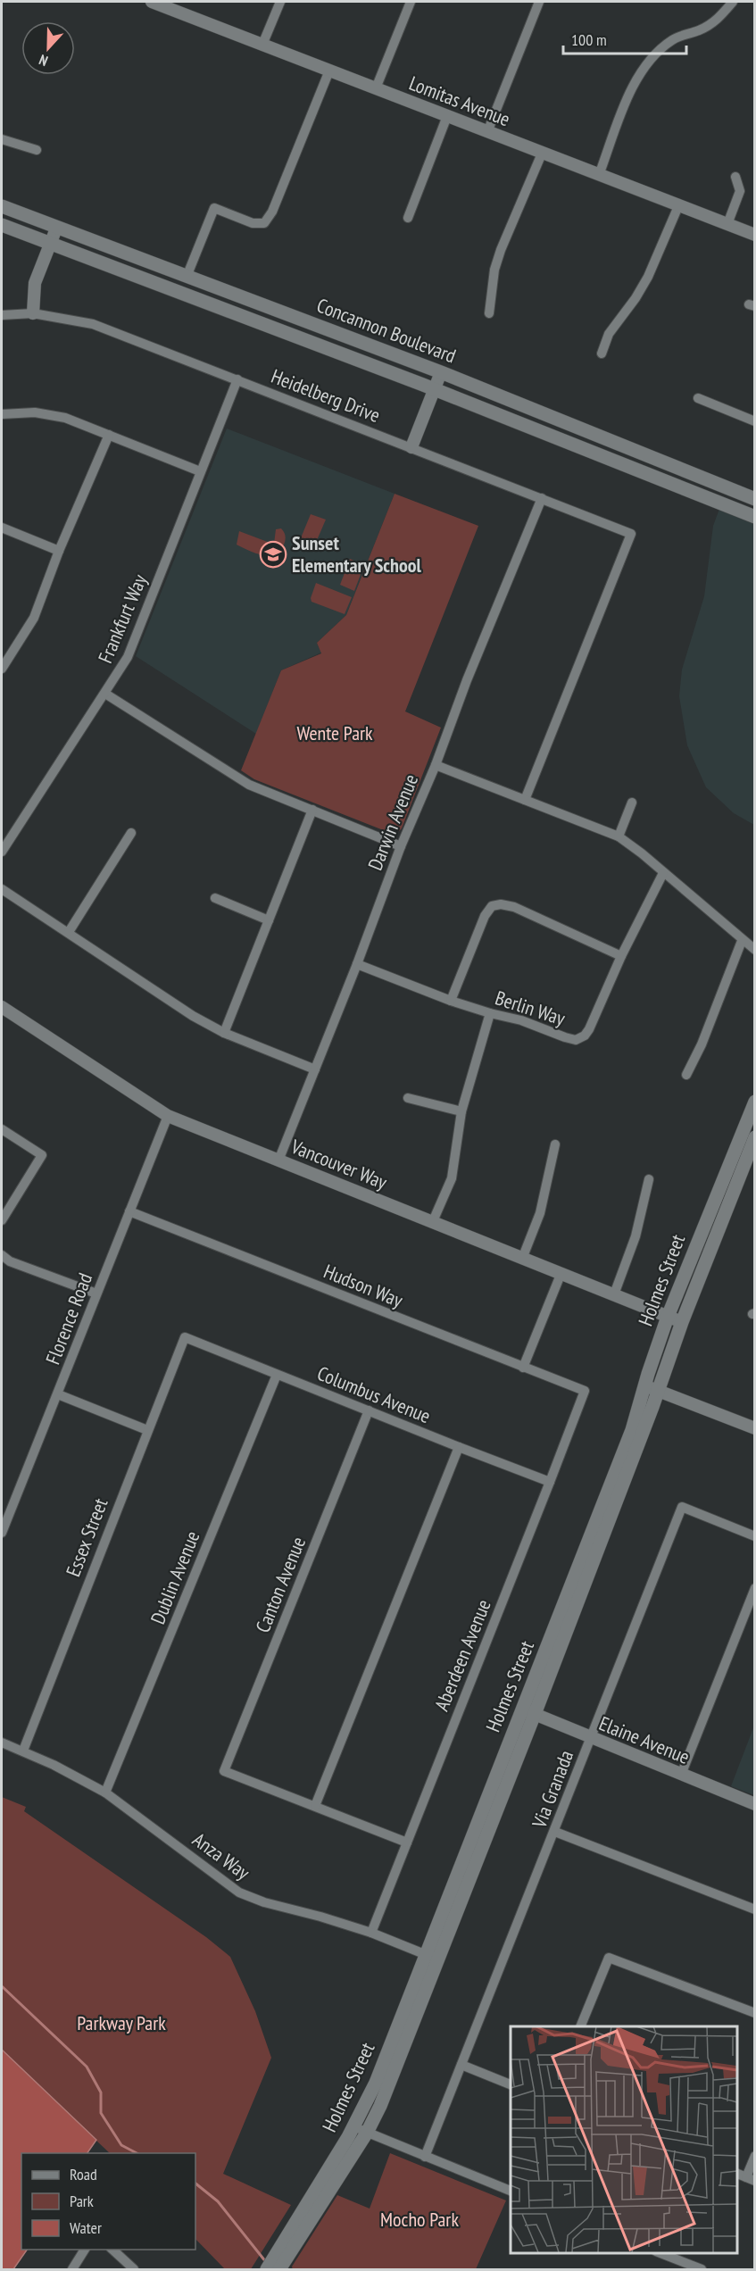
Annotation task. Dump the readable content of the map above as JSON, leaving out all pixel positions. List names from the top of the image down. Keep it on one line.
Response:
{"streets":{"main road":["Concannon Boulevard","Holmes Street"],"street":["Lomitas Avenue","Heidelberg Drive","Frankfurt Way","Darwin Avenue","Berlin Way","Vancouver Way","Hudson Way","Florence Road","Columbus Avenue","Essex Street","Dublin Avenue","Canton Avenue","Aberdeen Avenue","Elaine Avenue","Via Granada","Anza Way"]},"crossings":[["Heidelberg Drive","Frankfurt Way"],["Heidelberg Drive","Darwin Avenue"],["Darwin Avenue","Berlin Way"],["Darwin Avenue","Vancouver Way"],["Vancouver Way","Holmes Street"],["Vancouver Way","Florence Road"],["Holmes Street","Elaine Avenue"],["Holmes Street","Anza Way"],["Hudson Way","Florence Road"],["Hudson Way","Aberdeen Avenue"],["Columbus Avenue","Essex Street"],["Columbus Avenue","Dublin Avenue"],["Columbus Avenue","Canton Avenue"],["Columbus Avenue","Aberdeen Avenue"],["Essex Street","Anza Way"],["Dublin Avenue","Anza Way"],["Aberdeen Avenue","Anza Way"],["Elaine Avenue","Via Granada"]],"parks":["Wente Park","Parkway Park","Mocho Park"],"places":{"school or university":["Sunset Elementary School"]},"legend":["Road","Park","Water"],"scale_bar":"100 m","north":"bottom"}
